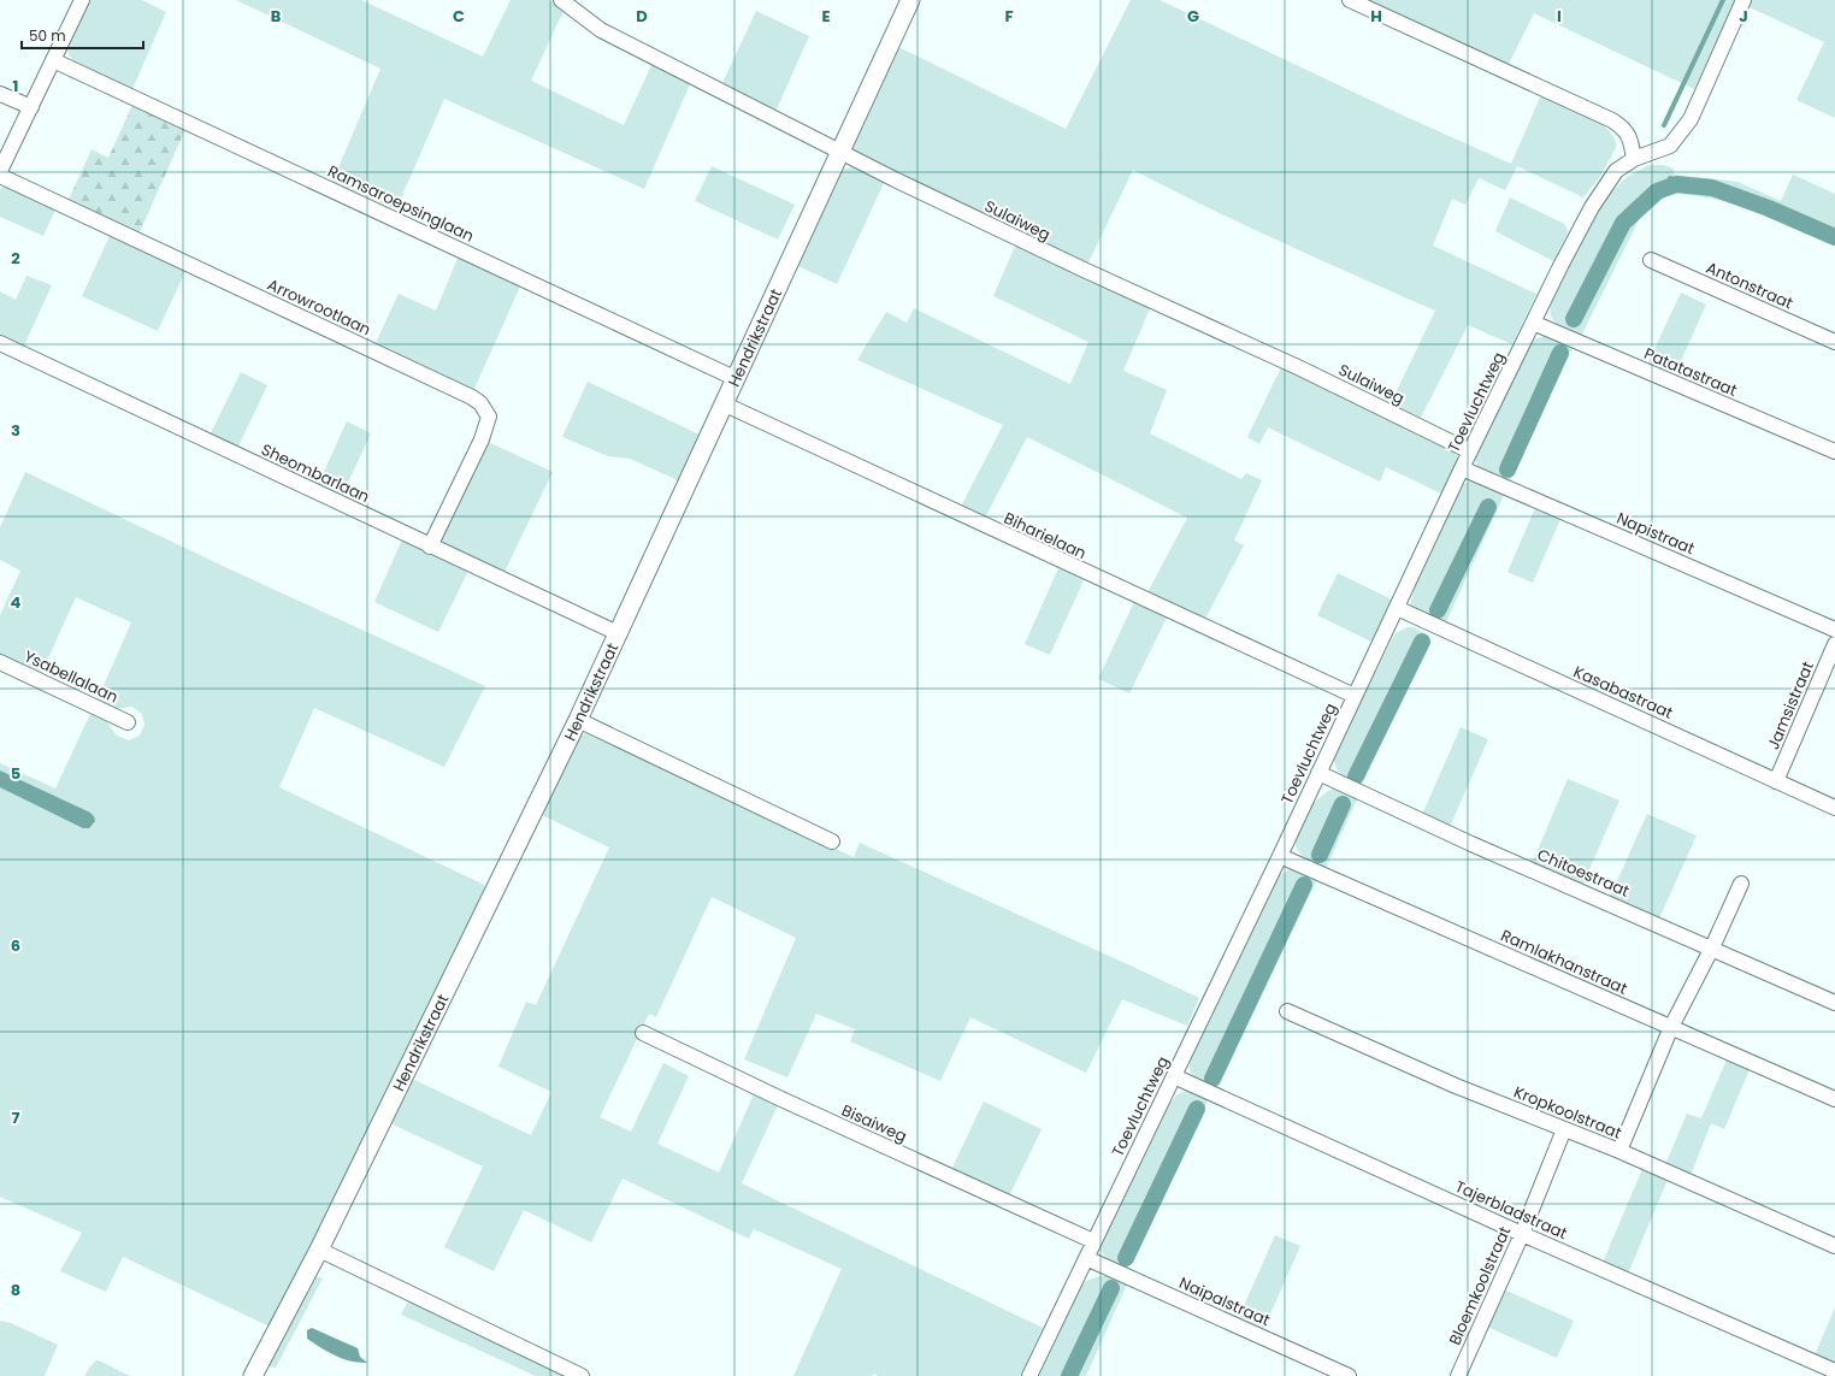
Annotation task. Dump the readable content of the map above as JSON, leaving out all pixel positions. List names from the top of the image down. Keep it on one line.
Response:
{"streets":{"street":["Ramsaroepsinglaan","Sulaiweg","Antonstraat","Arrowrootlaan","Hendrikstraat","Patatastraat","Toevluchtweg","Sheombarlaan","Napistraat","Biharielaan","Ysabellalaan","Kasabastraat","Jamsistraat","Chitoestraat","Ramlakhanstraat","Kropkoolstraat","Bisaiweg","Tajerbladstraat","Bloemkoolstraat","Naipalstraat"]},"crossings":[["Ramsaroepsinglaan","Hendrikstraat"],["Sulaiweg","Hendrikstraat"],["Sulaiweg","Toevluchtweg"],["Arrowrootlaan","Sheombarlaan"],["Hendrikstraat","Sheombarlaan"],["Hendrikstraat","Biharielaan"],["Patatastraat","Toevluchtweg"],["Toevluchtweg","Napistraat"],["Toevluchtweg","Biharielaan"],["Toevluchtweg","Kasabastraat"],["Toevluchtweg","Chitoestraat"],["Toevluchtweg","Ramlakhanstraat"],["Toevluchtweg","Bisaiweg"],["Toevluchtweg","Tajerbladstraat"],["Toevluchtweg","Naipalstraat"],["Kasabastraat","Jamsistraat"],["Kropkoolstraat","Bloemkoolstraat"],["Tajerbladstraat","Bloemkoolstraat"]],"scale_bar":"50 m","grid":{"columns":["B","C","D","E","F","G","H","I","J"],"rows":["1","2","3","4","5","6","7","8"]}}
